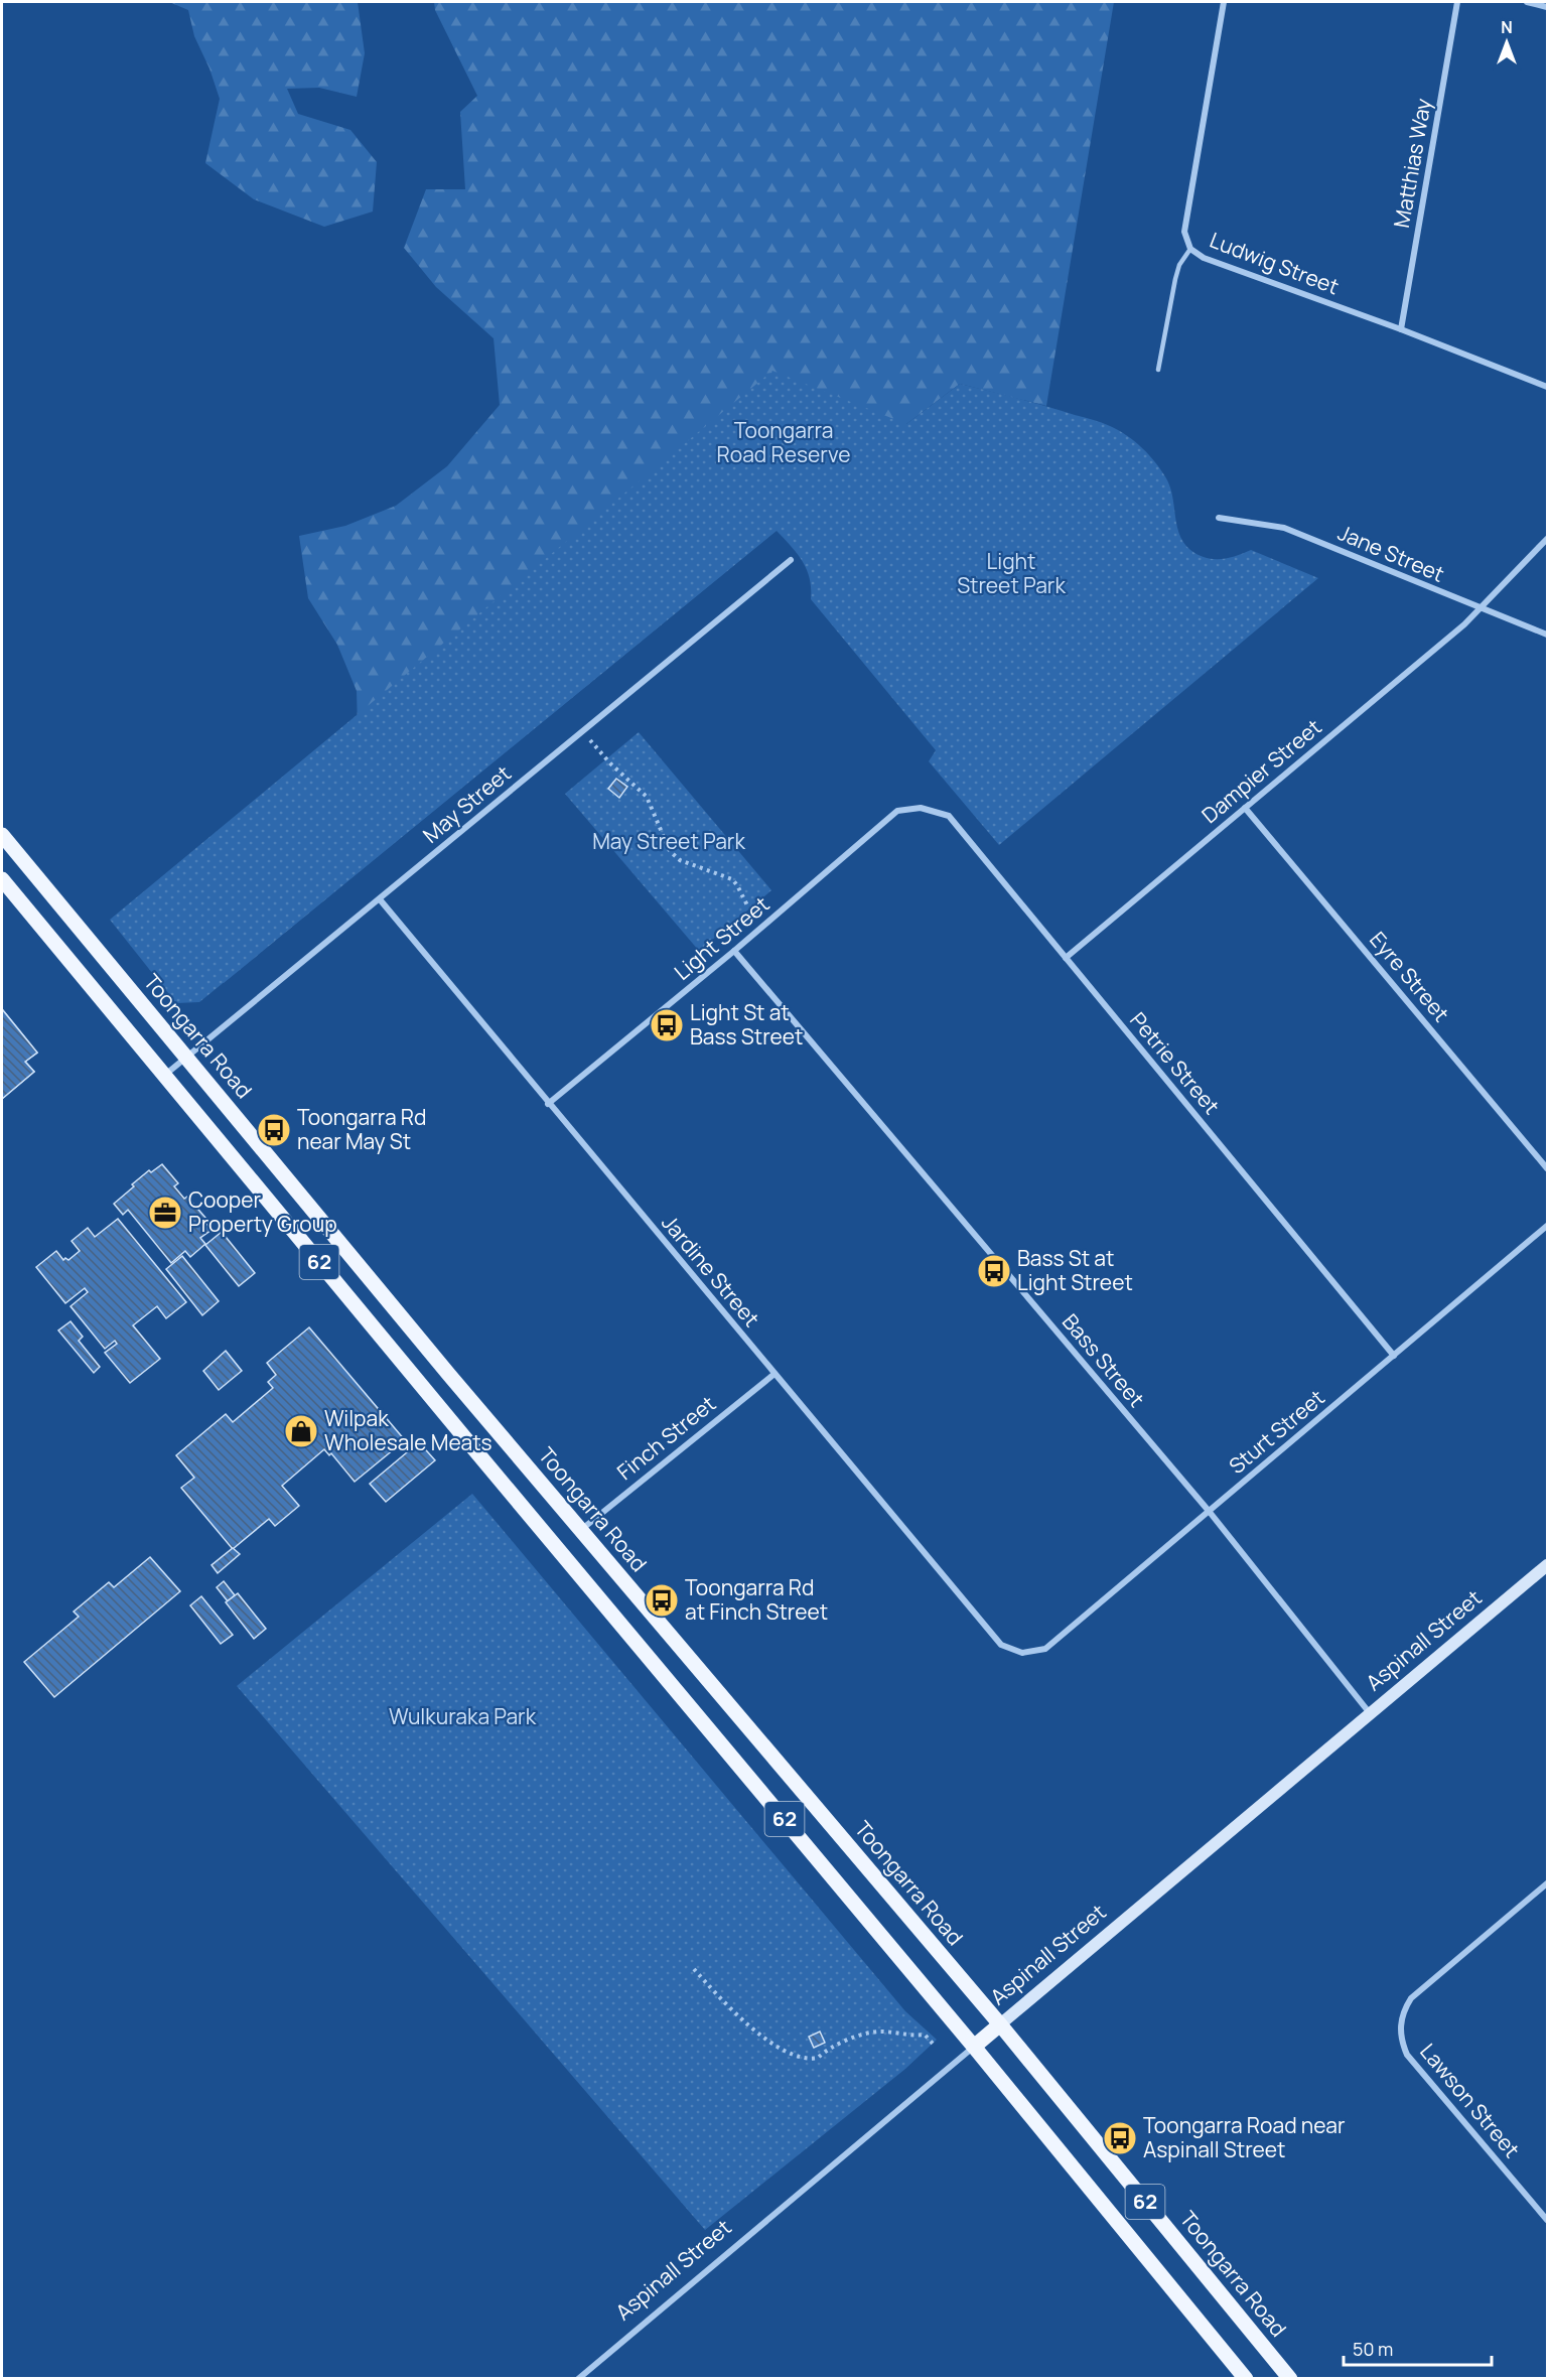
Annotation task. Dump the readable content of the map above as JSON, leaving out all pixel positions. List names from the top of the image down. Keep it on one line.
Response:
{"streets":{"main road":["Toongarra Road","62","Aspinall Street"],"street":["Matthias Way","Ludwig Street","Jane Street","Dampier Street","May Street","Light Street","Eyre Street","Petrie Street","Jardine Street","Bass Street","Sturt Street","Finch Street","Lawson Street"]},"crossings":[["Matthias Way","Ludwig Street"],["Jane Street","Dampier Street"],["Dampier Street","Eyre Street"],["Dampier Street","Petrie Street"],["May Street","Toongarra Road"],["May Street","62"],["May Street","Jardine Street"],["Light Street","Petrie Street"],["Light Street","Jardine Street"],["Light Street","Bass Street"],["Toongarra Road","Finch Street"],["Toongarra Road","Aspinall Street"],["Petrie Street","Sturt Street"],["62","Aspinall Street"],["Jardine Street","Sturt Street"],["Jardine Street","Finch Street"],["Bass Street","Sturt Street"],["Bass Street","Aspinall Street"]],"parks":["Toongarra Road Reserve","Light Street Park","May Street Park","Wulkuraka Park"],"places":{"bus stop":["Light St at Bass Street","Toongarra Rd near May St","Bass St at Light Street","Toongarra Rd at Finch Street","Toongarra Road near Aspinall Street"],"office":["Cooper Property Group"],"shop":["Wilpak Wholesale Meats"]},"scale_bar":"50 m","north":"top"}
